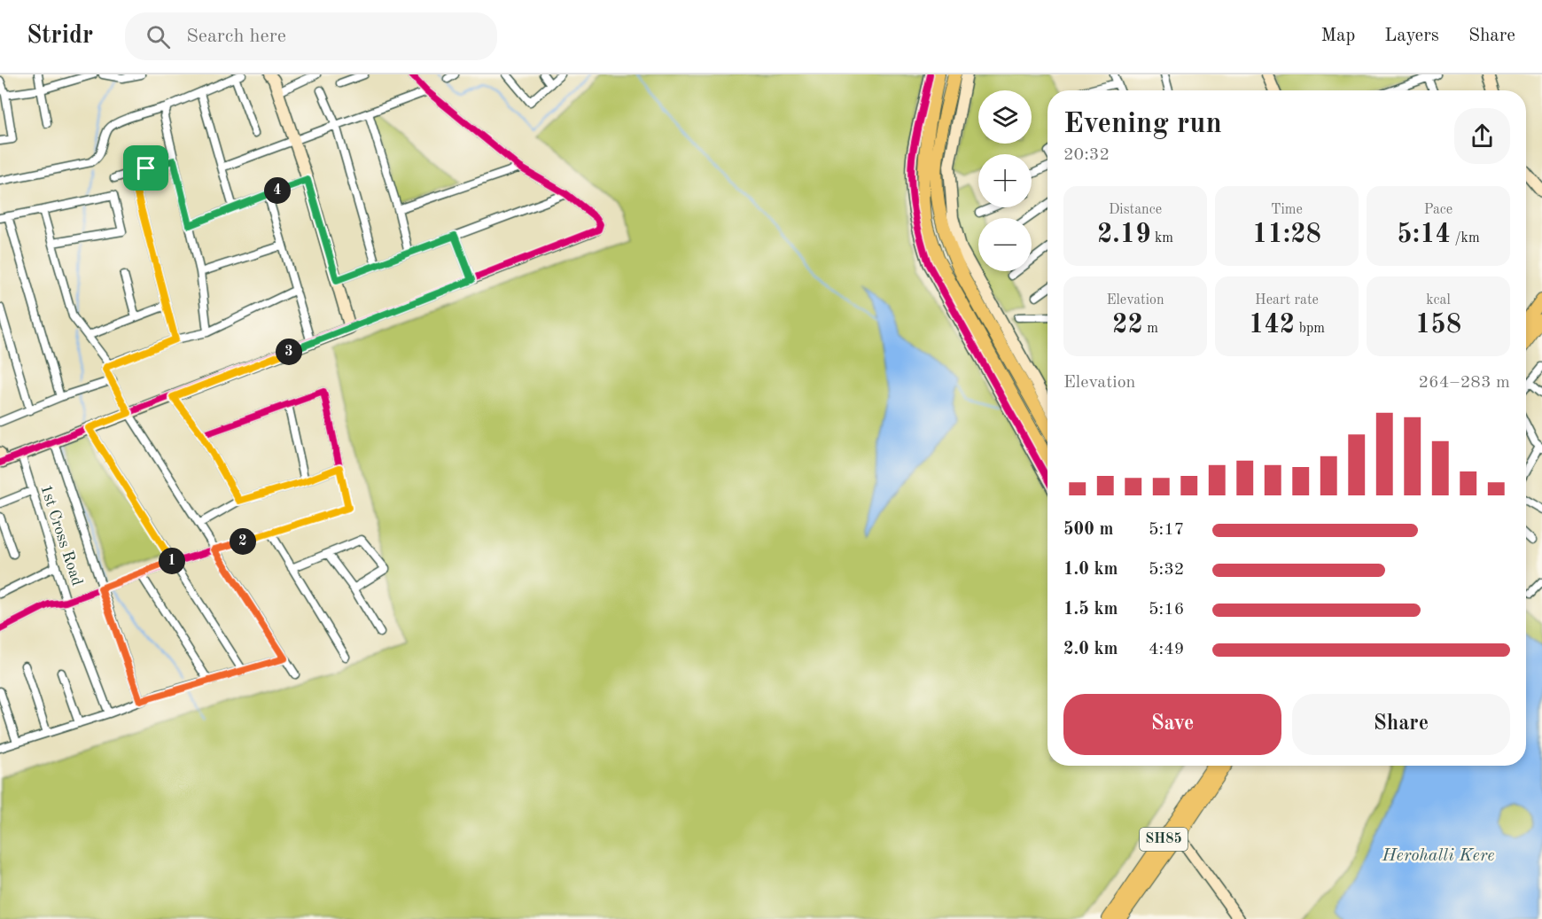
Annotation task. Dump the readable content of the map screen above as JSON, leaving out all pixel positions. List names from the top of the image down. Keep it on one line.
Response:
{"streets":{"main road":["SH85"],"street":["1st Cross Road"]},"water":["Herohalli Kere"],"page":{"header":"Stridr","search":"Search here","nav":["Map","Layers","Share"],"map_buttons":["+","−"],"heading":["Evening run","20:32"],"pins":["4","3","2","1"],"stats":[["Distance","2.19 km"],["Time","11:28"],["Pace","5:14 /km"],["Elevation","22 m"],["Heart rate","142 bpm"],["kcal","158"]],"chart":["Elevation","264–283 m"],"list":[{"name":"500 m","note":"5:17"},{"name":"1.0 km","note":"5:32"},{"name":"1.5 km","note":"5:16"},{"name":"2.0 km","note":"4:49"}],"buttons":["Save","Share"]}}
